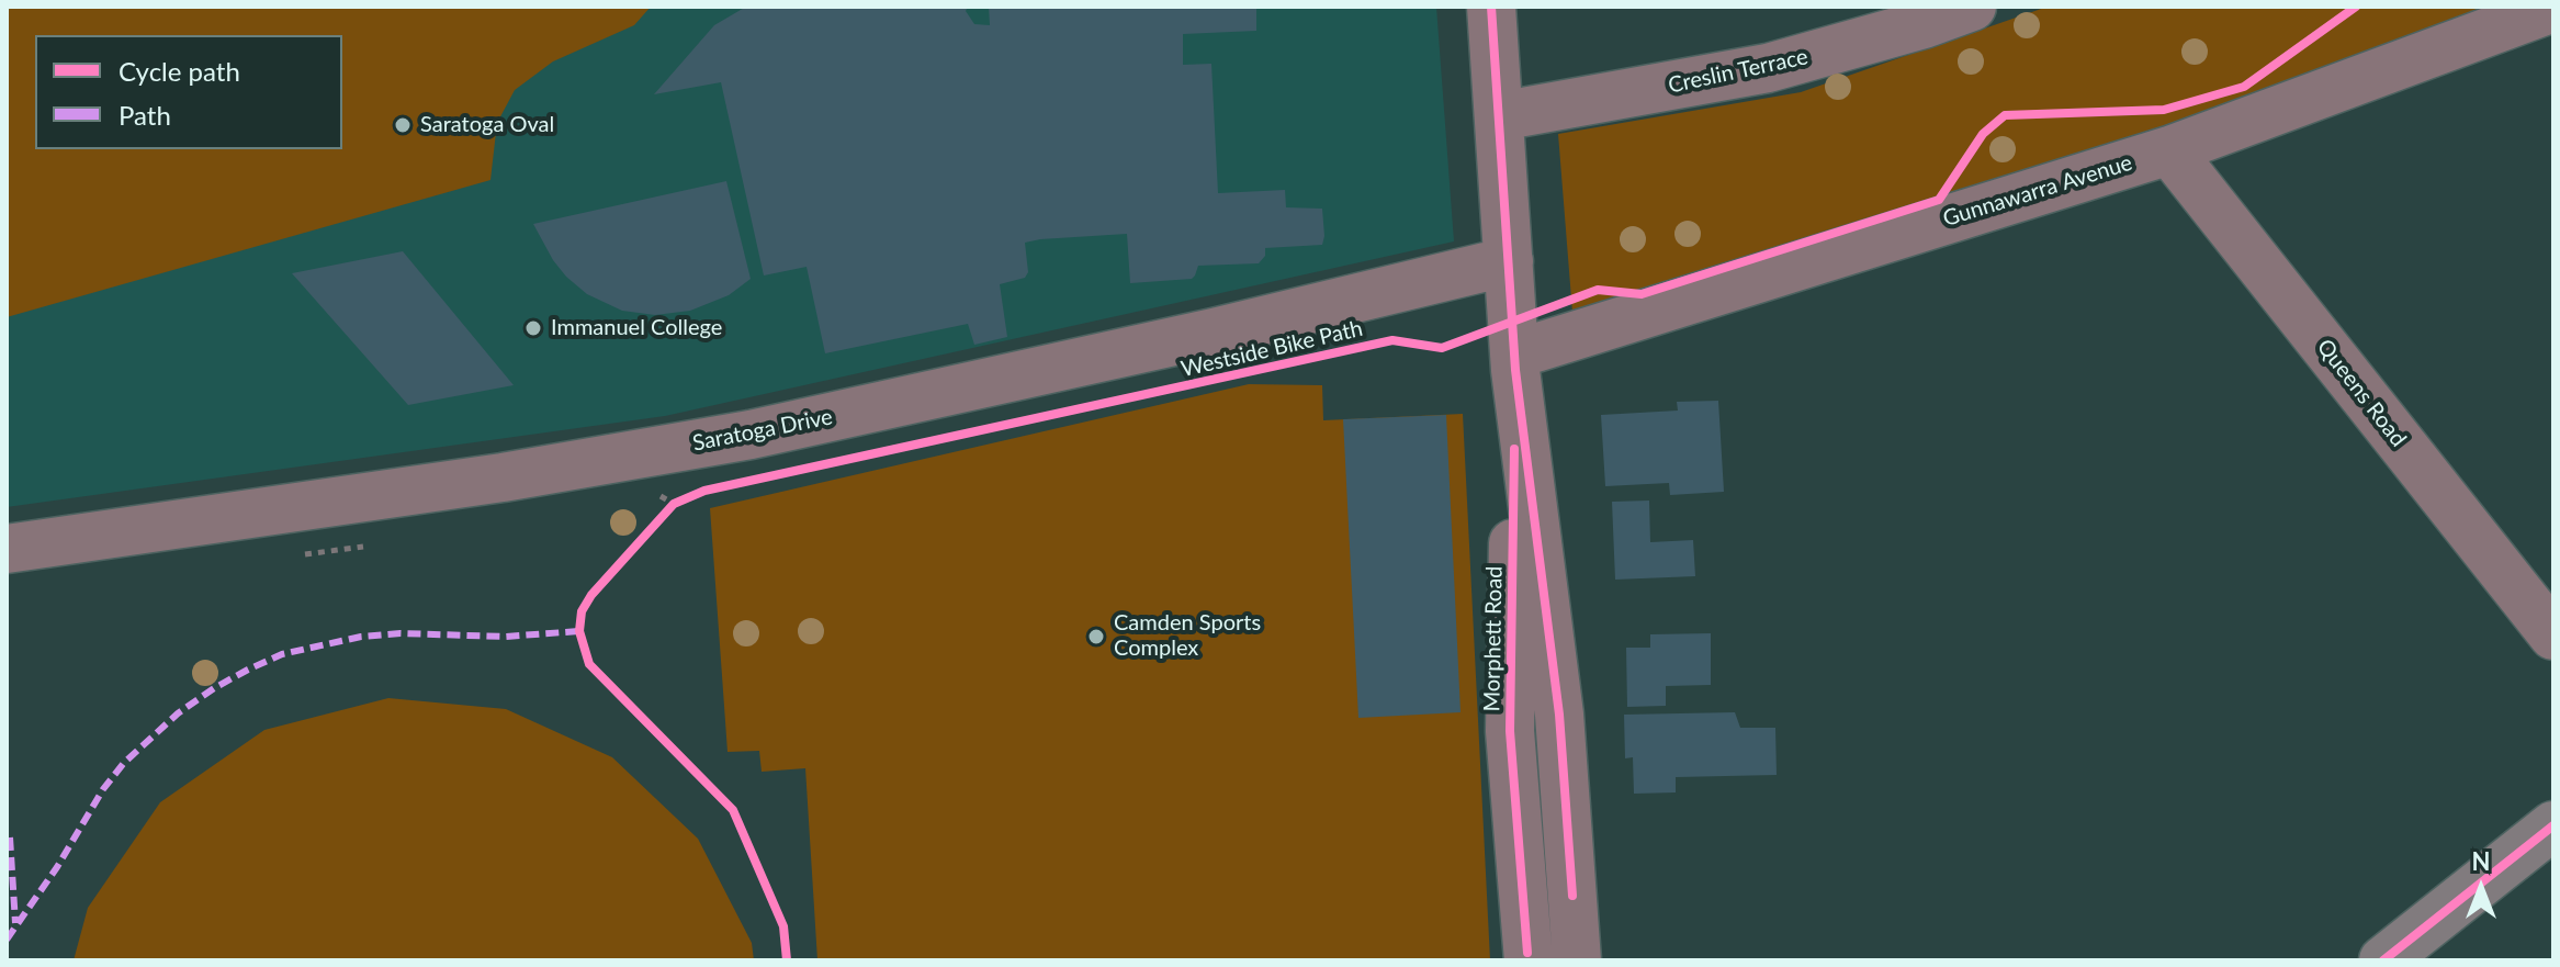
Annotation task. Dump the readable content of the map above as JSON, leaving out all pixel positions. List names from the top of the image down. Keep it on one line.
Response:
{"streets":{"street":["Creslin Terrace","Gunnawarra Avenue","Queens Road","Saratoga Drive","Morphett Road"],"cycle path":["Westside Bike Path"]},"crossings":[["Creslin Terrace","Morphett Road"],["Gunnawarra Avenue","Queens Road"],["Gunnawarra Avenue","Morphett Road"],["Saratoga Drive","Morphett Road"]],"places":["Saratoga Oval","Immanuel College","Camden Sports Complex"],"legend":["Cycle path","Path"],"north":"top"}
